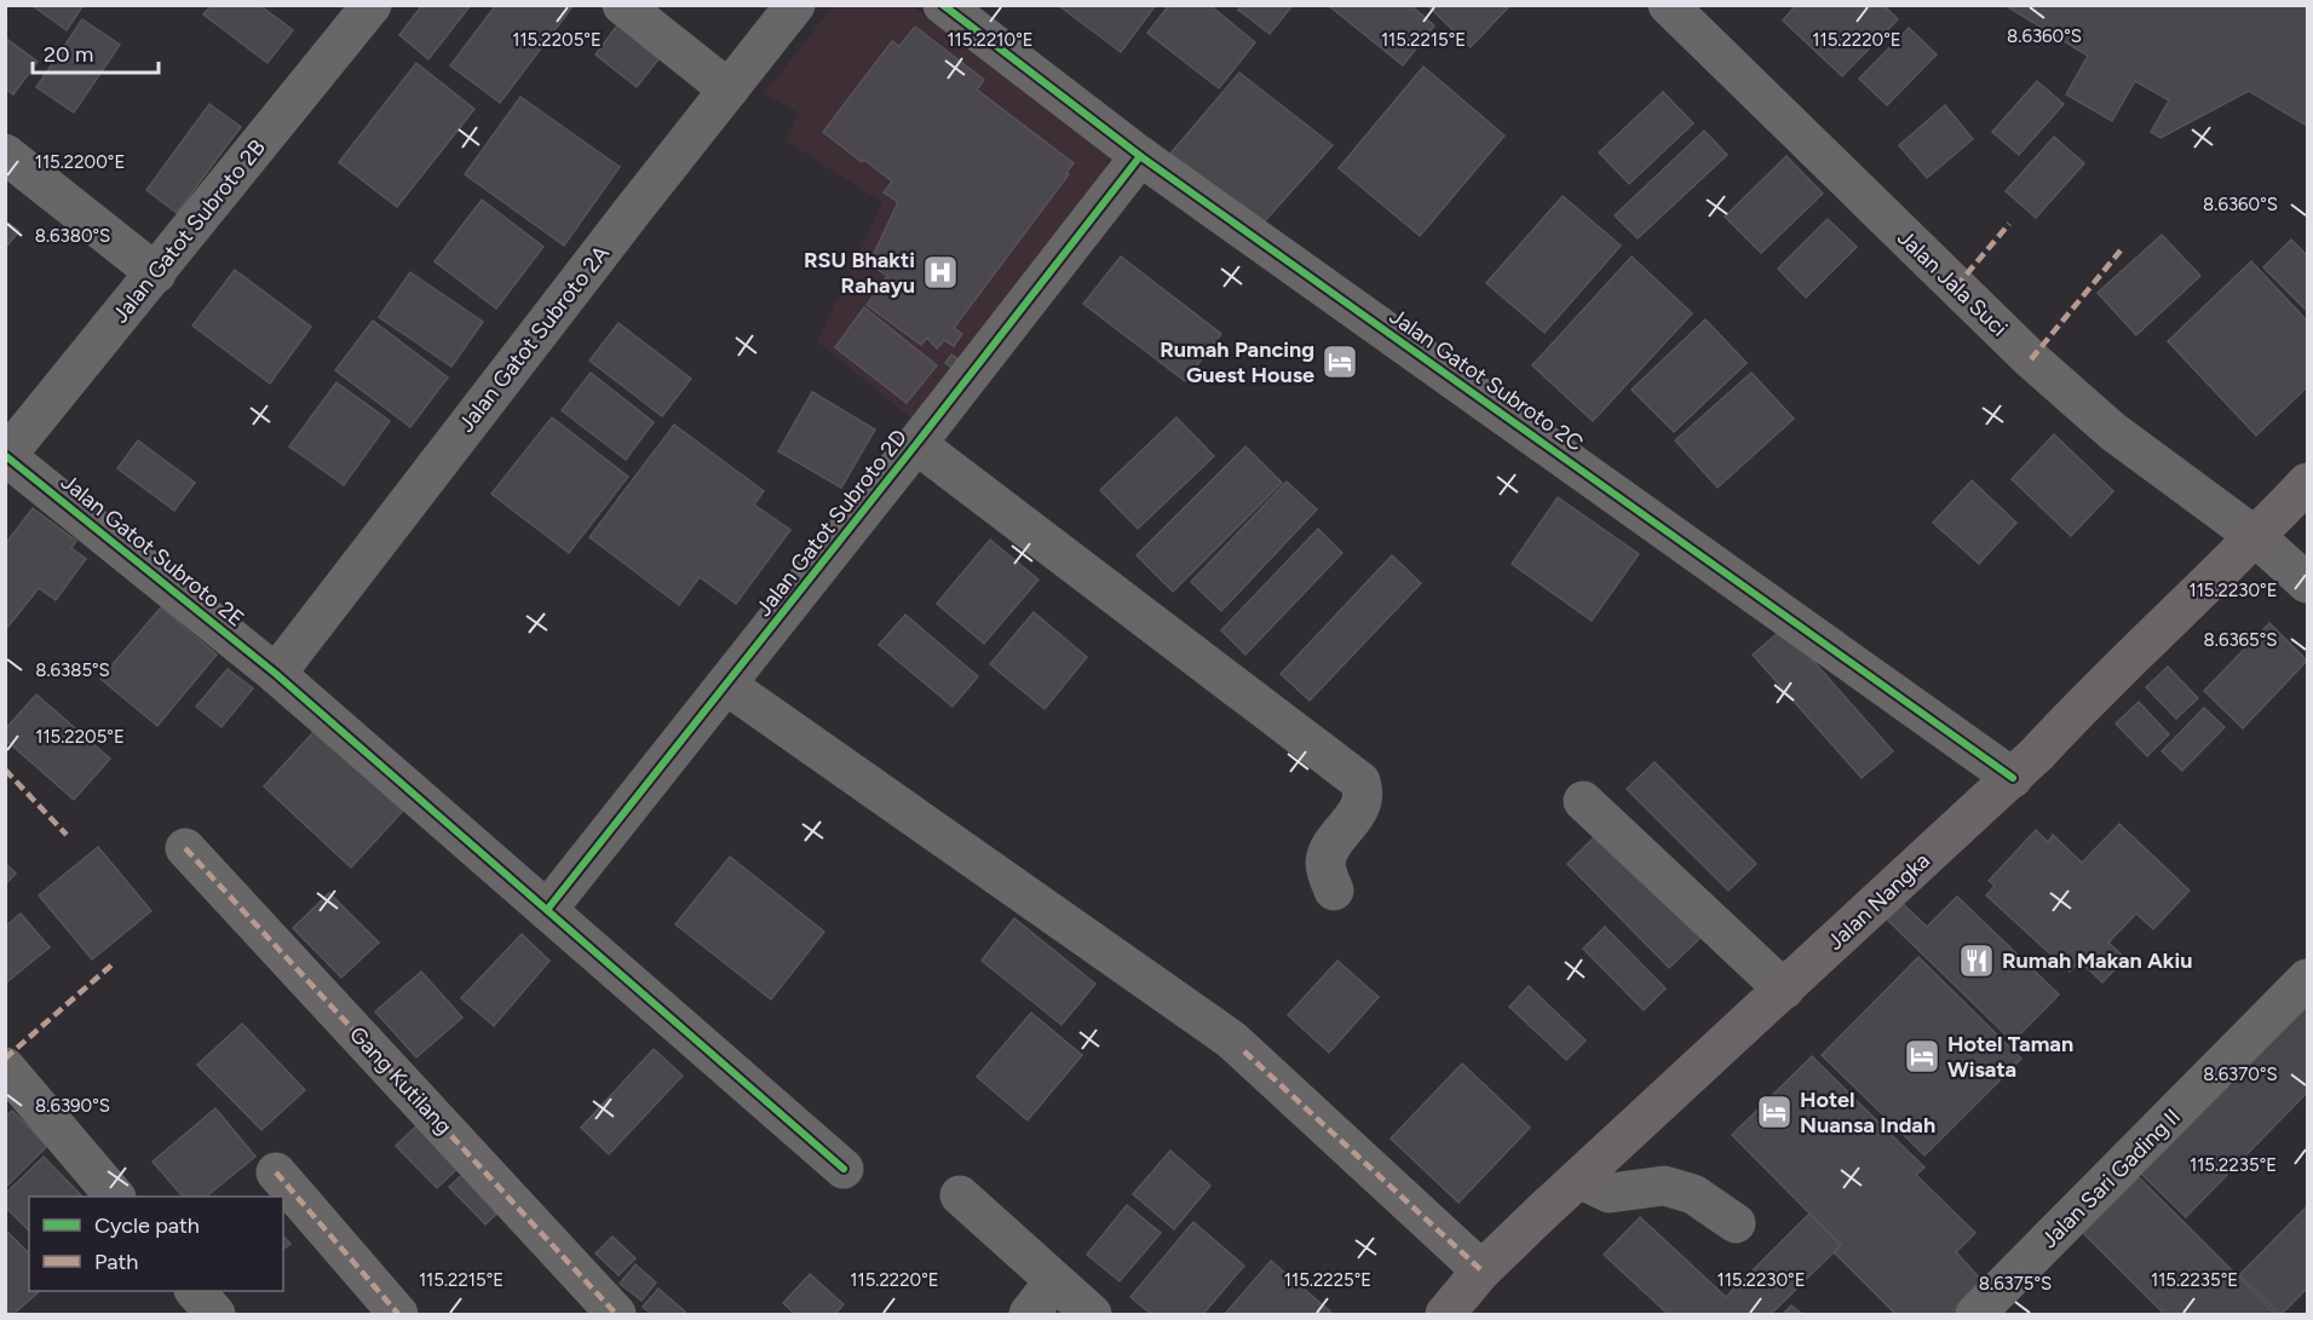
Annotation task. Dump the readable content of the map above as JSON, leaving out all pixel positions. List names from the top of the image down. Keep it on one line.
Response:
{"streets":{"main road":["Jalan Nangka"],"street":["Jalan Gatot Subroto 2B","Jalan Jala Suci","Jalan Gatot Subroto 2A","Jalan Gatot Subroto 2C","Jalan Gatot Subroto 2D","Jalan Gatot Subroto 2E","Gang Kutilang","Jalan Sari Gading II"]},"crossings":[["Jalan Gatot Subroto 2B","Jalan Gatot Subroto 2E"],["Jalan Jala Suci","Jalan Nangka"],["Jalan Gatot Subroto 2A","Jalan Gatot Subroto 2E"],["Jalan Gatot Subroto 2C","Jalan Gatot Subroto 2D"],["Jalan Gatot Subroto 2C","Jalan Nangka"]],"places":{"hospital":["RSU Bhakti Rahayu"],"hotel":["Rumah Pancing Guest House","Hotel Taman Wisata","Hotel Nuansa Indah"],"restaurant":["Rumah Makan Akiu"]},"legend":["Cycle path","Path"],"scale_bar":"20 m","coordinates":["8.6360°S","115.2205°E","115.2210°E","115.2215°E","115.2220°E","115.2200°E","8.6380°S","115.2230°E","8.6365°S","8.6385°S","8.6370°S","8.6390°S","115.2235°E","115.2225°E","8.6375°S"]}
